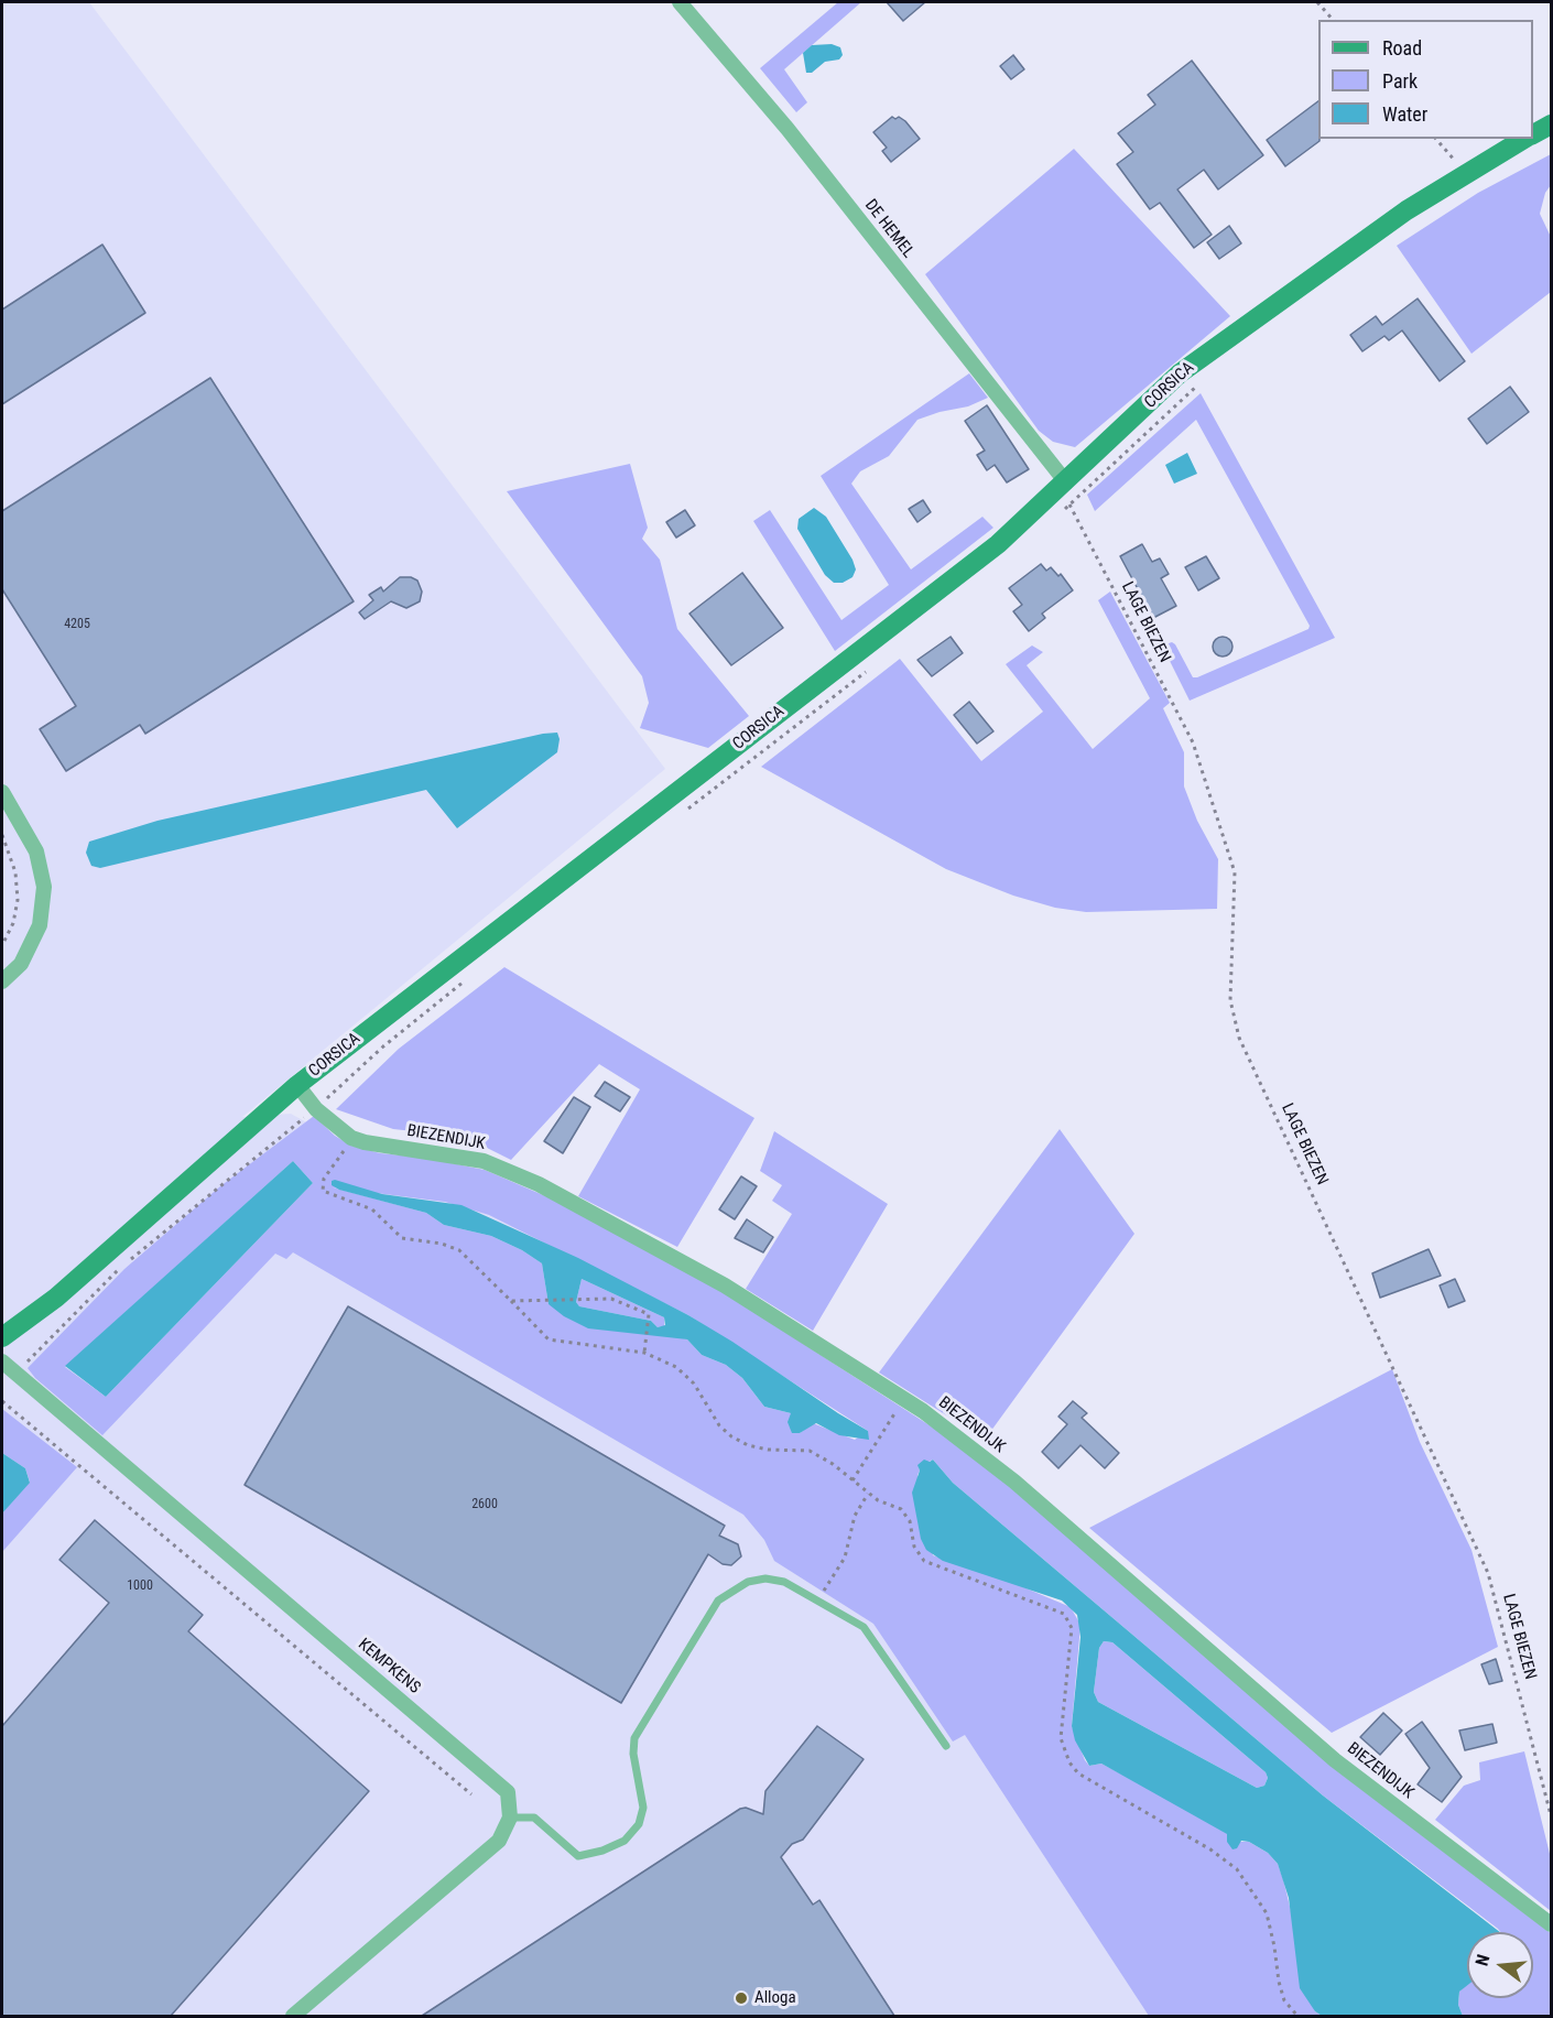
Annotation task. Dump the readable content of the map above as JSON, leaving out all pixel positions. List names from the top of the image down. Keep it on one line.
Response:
{"streets":{"street":["DE HEMEL","CORSICA","BIEZENDIJK","KEMPKENS"],"path":["LAGE BIEZEN"]},"crossings":[["DE HEMEL","CORSICA"],["DE HEMEL","LAGE BIEZEN"],["CORSICA","LAGE BIEZEN"],["CORSICA","BIEZENDIJK"]],"places":["Alloga"],"house_numbers":["4205","2600","1000"],"legend":["Road","Park","Water"],"north":"left"}
